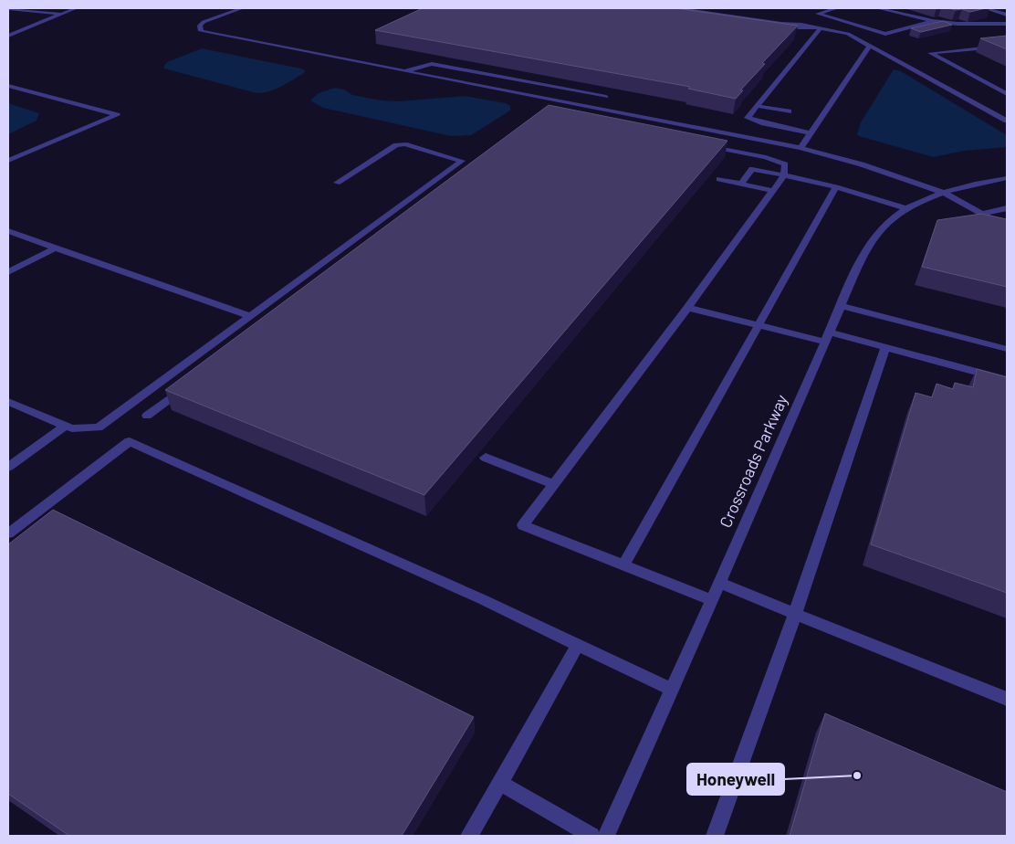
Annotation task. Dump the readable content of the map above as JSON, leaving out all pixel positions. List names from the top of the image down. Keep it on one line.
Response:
{"streets":{"street":["Crossroads Parkway"]},"places":["Honeywell"]}
